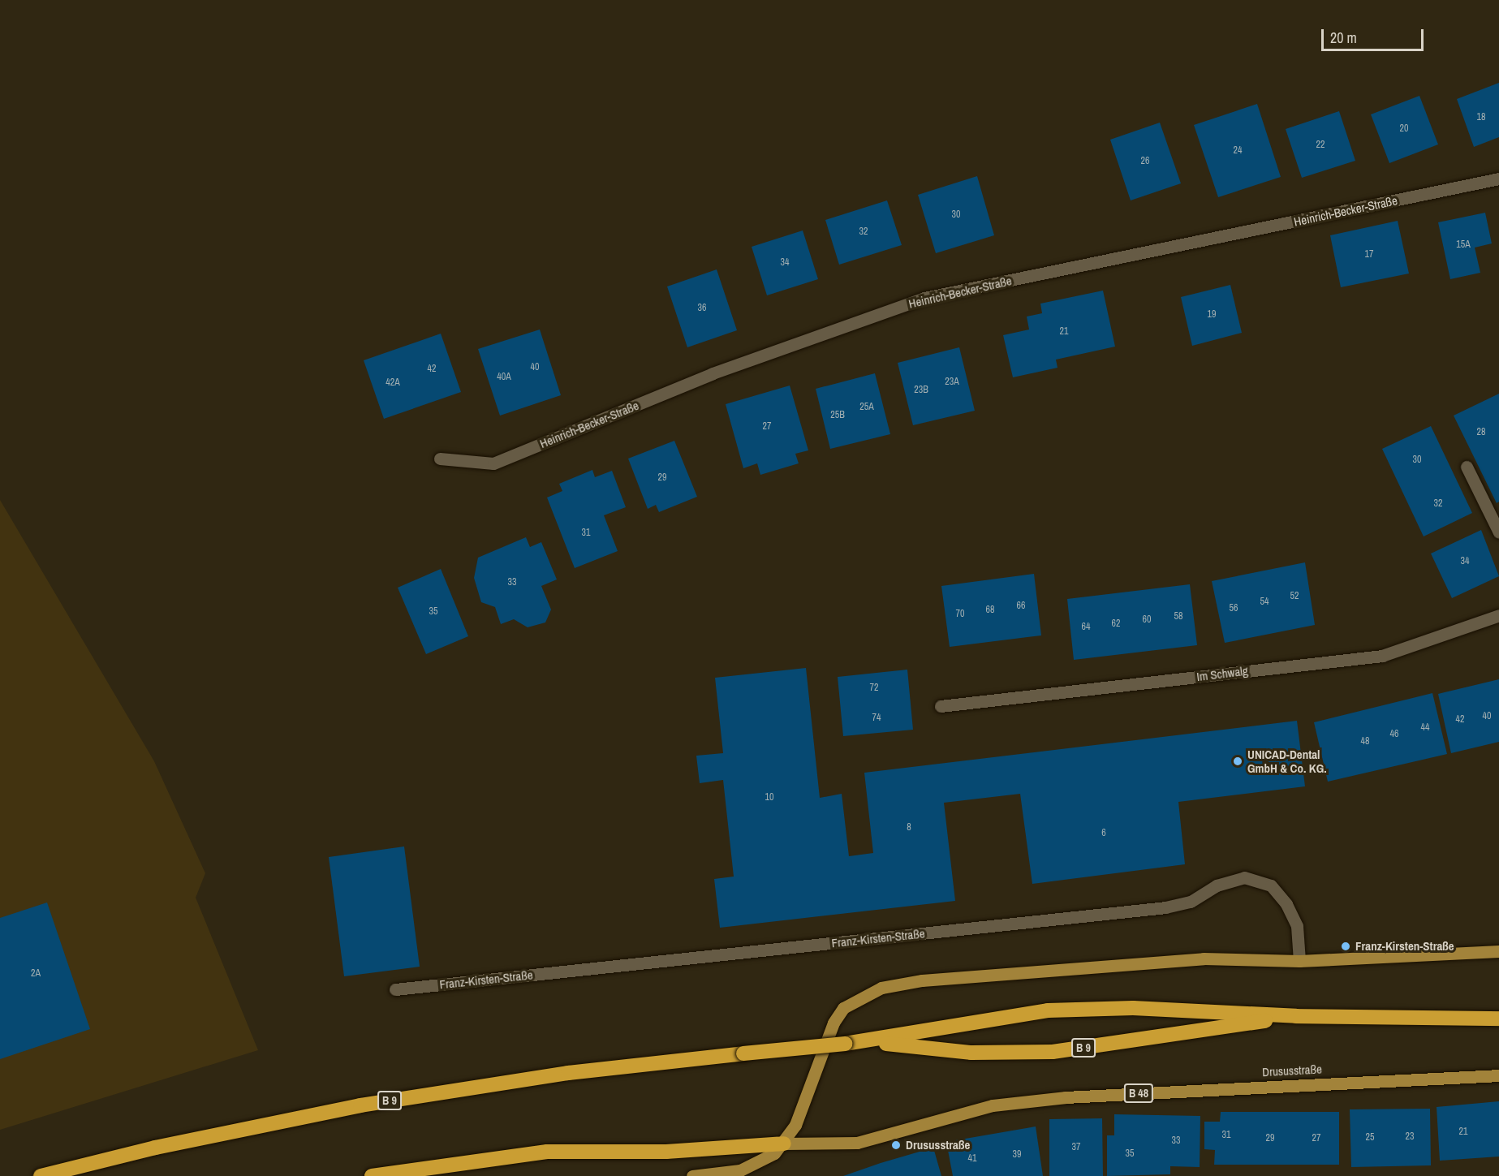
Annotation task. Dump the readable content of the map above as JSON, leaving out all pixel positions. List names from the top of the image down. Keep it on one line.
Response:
{"streets":{"highway":["B 9"],"main road":["Drususstraße","B 48"],"street":["Heinrich-Becker-Straße","Im Schwalg","Franz-Kirsten-Straße"]},"places":["UNICAD-Dental GmbH & Co. KG.","Franz-Kirsten-Straße","Drususstraße"],"house_numbers":["18","20","22","24","26","30","32","15A","17","34","36","19","21","40","42","40A","23A","42A","23B","25A","25B","27","28","30","29","32","31","34","33","52","54","66","56","68","35","70","58","60","62","64","72","40","74","42","44","46","48","10","8","6","2A","21","31","23","25","29","27","33","37","35","39","41"],"scale_bar":"20 m"}
